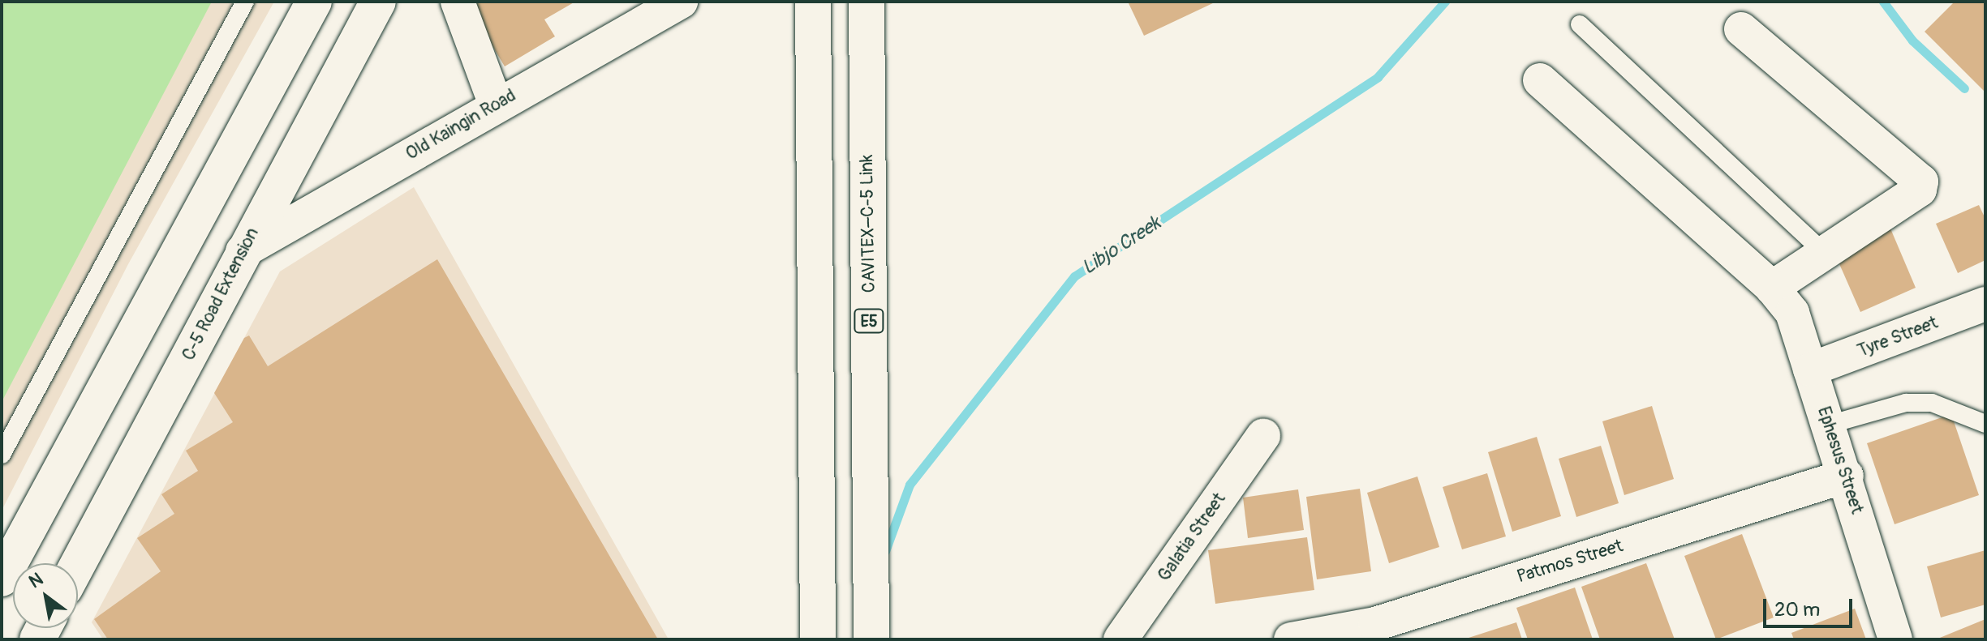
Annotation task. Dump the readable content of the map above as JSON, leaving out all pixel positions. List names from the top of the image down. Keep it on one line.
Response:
{"streets":{"main road":["CAVITEX–C-5 Link","C-5 Road Extension","E5"],"street":["Old Kaingin Road","Tyre Street","Ephesus Street","Galatia Street","Patmos Street"]},"crossings":[["Old Kaingin Road","C-5 Road Extension"],["Tyre Street","Ephesus Street"],["Ephesus Street","Patmos Street"]],"water":["Libjo Creek"],"scale_bar":"20 m","north":"top left"}
